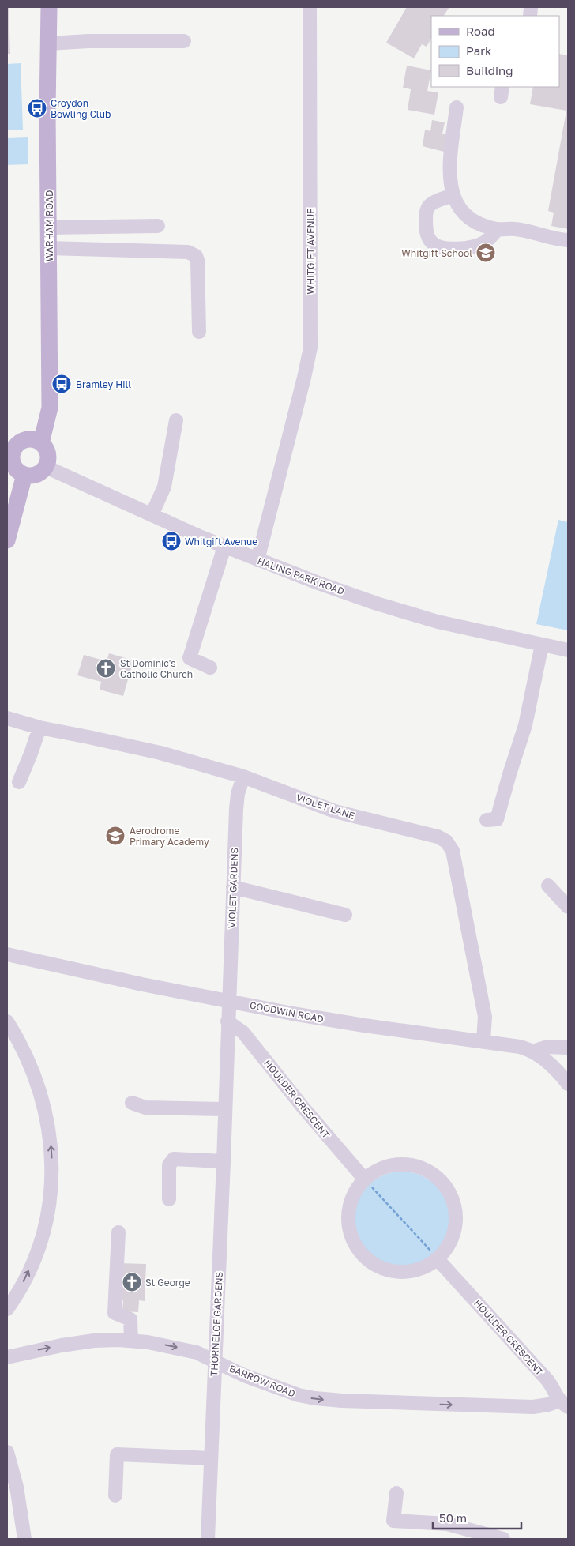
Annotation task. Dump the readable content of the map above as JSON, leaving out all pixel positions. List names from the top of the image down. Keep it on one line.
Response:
{"streets":{"main road":["WARHAM ROAD"],"street":["WHITGIFT AVENUE","HALING PARK ROAD","VIOLET LANE","VIOLET GARDENS","GOODWIN ROAD","HOULDER CRESCENT","THORNELOE GARDENS","BARROW ROAD"]},"crossings":[["WARHAM ROAD","HALING PARK ROAD"],["WHITGIFT AVENUE","HALING PARK ROAD"],["VIOLET LANE","VIOLET GARDENS"],["VIOLET LANE","GOODWIN ROAD"],["VIOLET GARDENS","GOODWIN ROAD"],["VIOLET GARDENS","THORNELOE GARDENS"],["GOODWIN ROAD","THORNELOE GARDENS"],["HOULDER CRESCENT","THORNELOE GARDENS"],["HOULDER CRESCENT","BARROW ROAD"],["THORNELOE GARDENS","BARROW ROAD"]],"one_way":["BARROW ROAD"],"places":{"bus stop":["Croydon Bowling Club","Bramley Hill","Whitgift Avenue"],"school or university":["Whitgift School","Aerodrome Primary Academy"],"church":["St Dominic's Catholic Church","St George"]},"legend":["Road","Park","Building"],"scale_bar":"50 m"}
